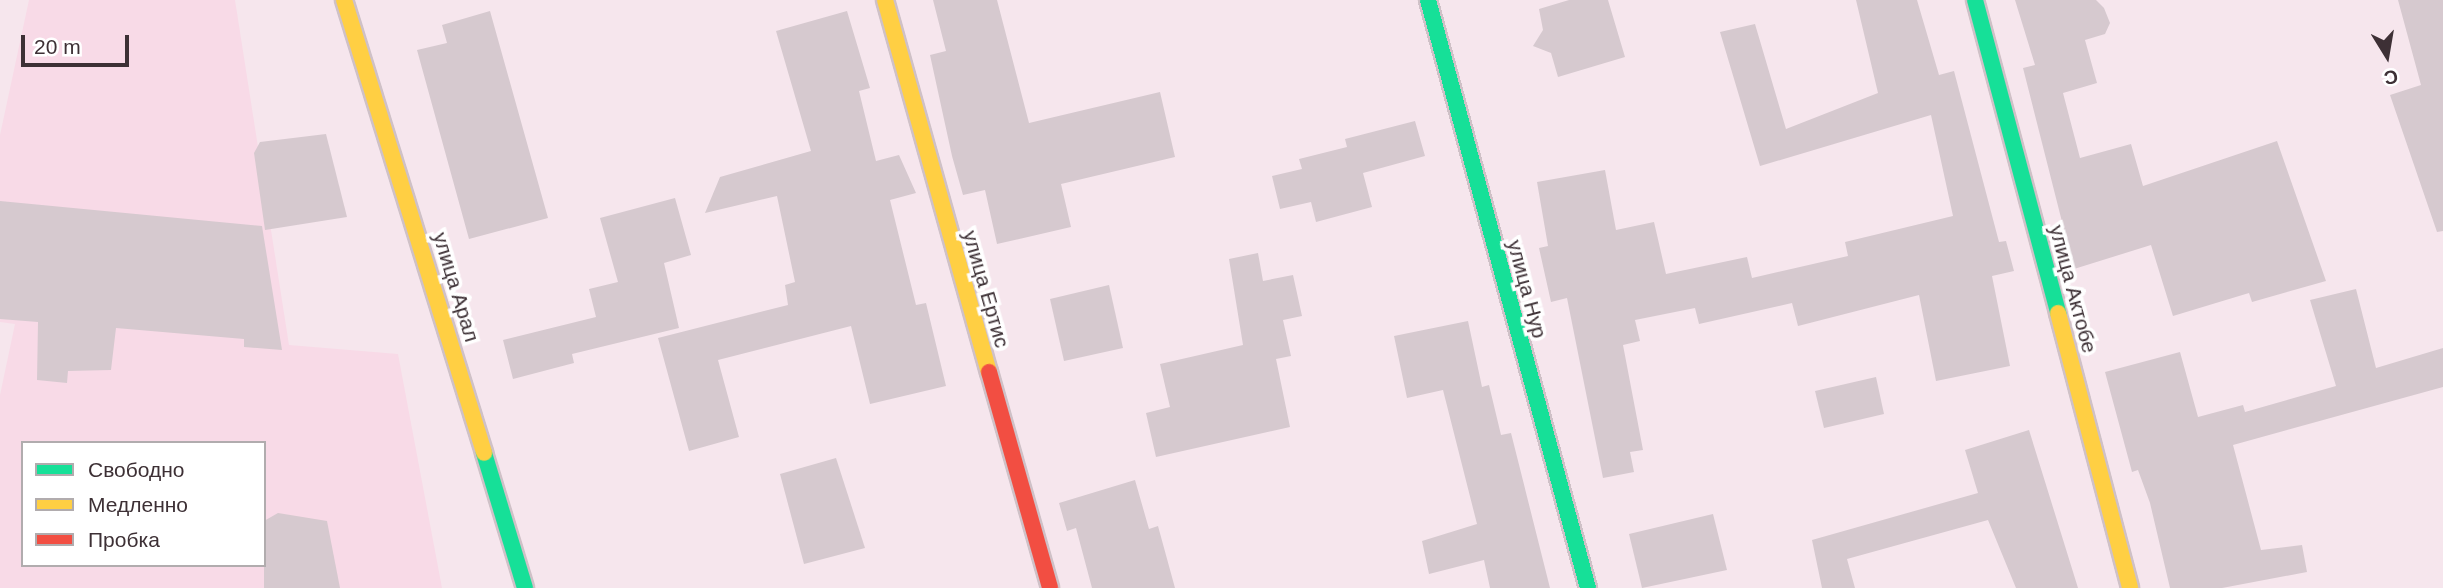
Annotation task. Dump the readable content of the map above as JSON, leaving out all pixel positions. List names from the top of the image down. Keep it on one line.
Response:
{"streets":{"street":["улица Арал","улица Ертис","улица Нур","улица Актобе"]},"legend":["Свободно","Медленно","Пробка"],"scale_bar":"20 m","north":"bottom"}
